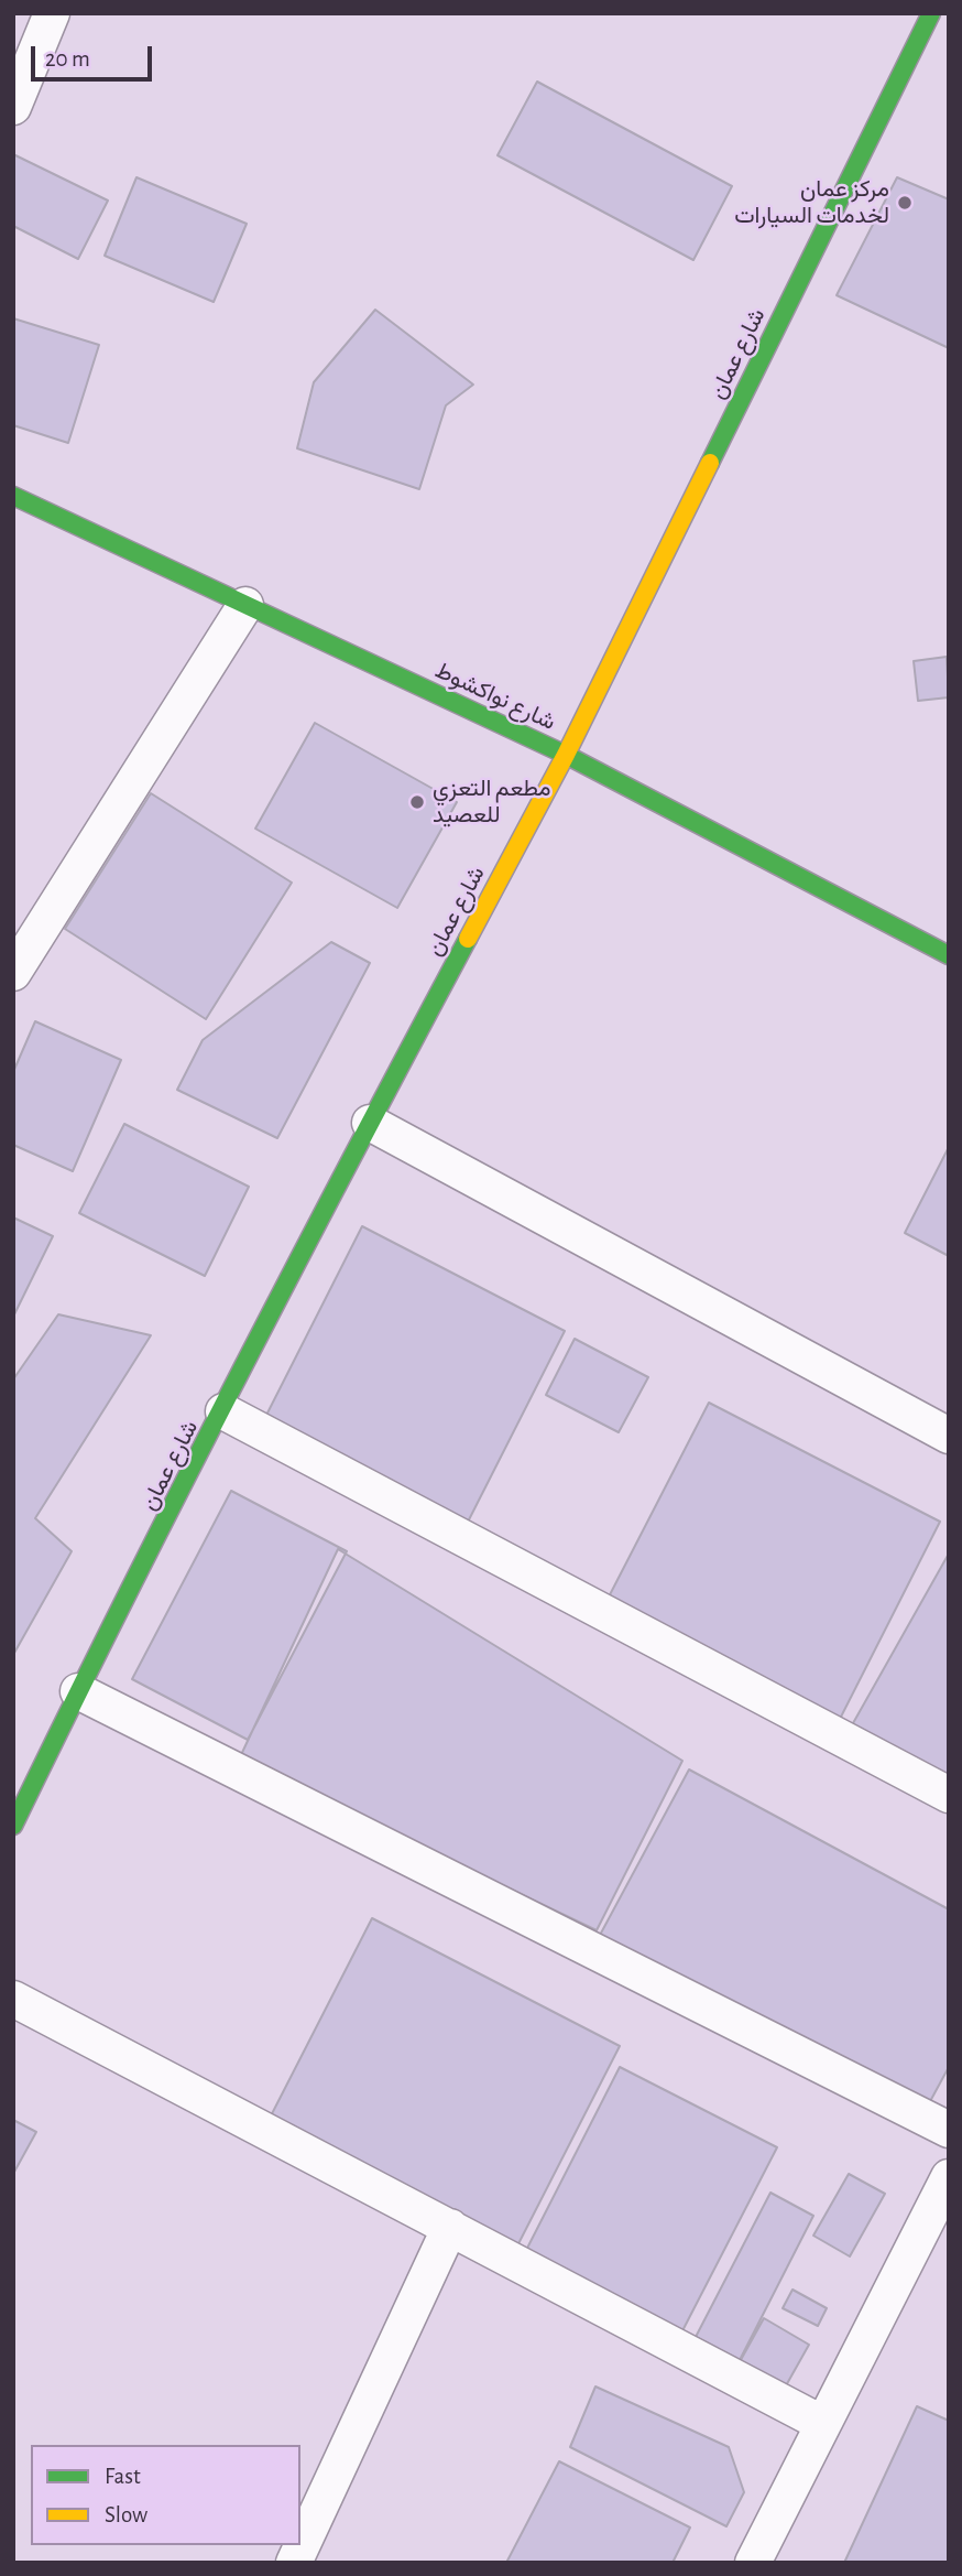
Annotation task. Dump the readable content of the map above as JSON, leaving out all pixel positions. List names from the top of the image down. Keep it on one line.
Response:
{"streets":{"street":["شارع عمان","شارع نواكشوط"]},"crossings":[["شارع عمان","شارع نواكشوط"]],"places":["مركز عمان لخدمات السيارات","مطعم التعزي للعصيد"],"legend":["Fast","Slow"],"scale_bar":"20 m"}
